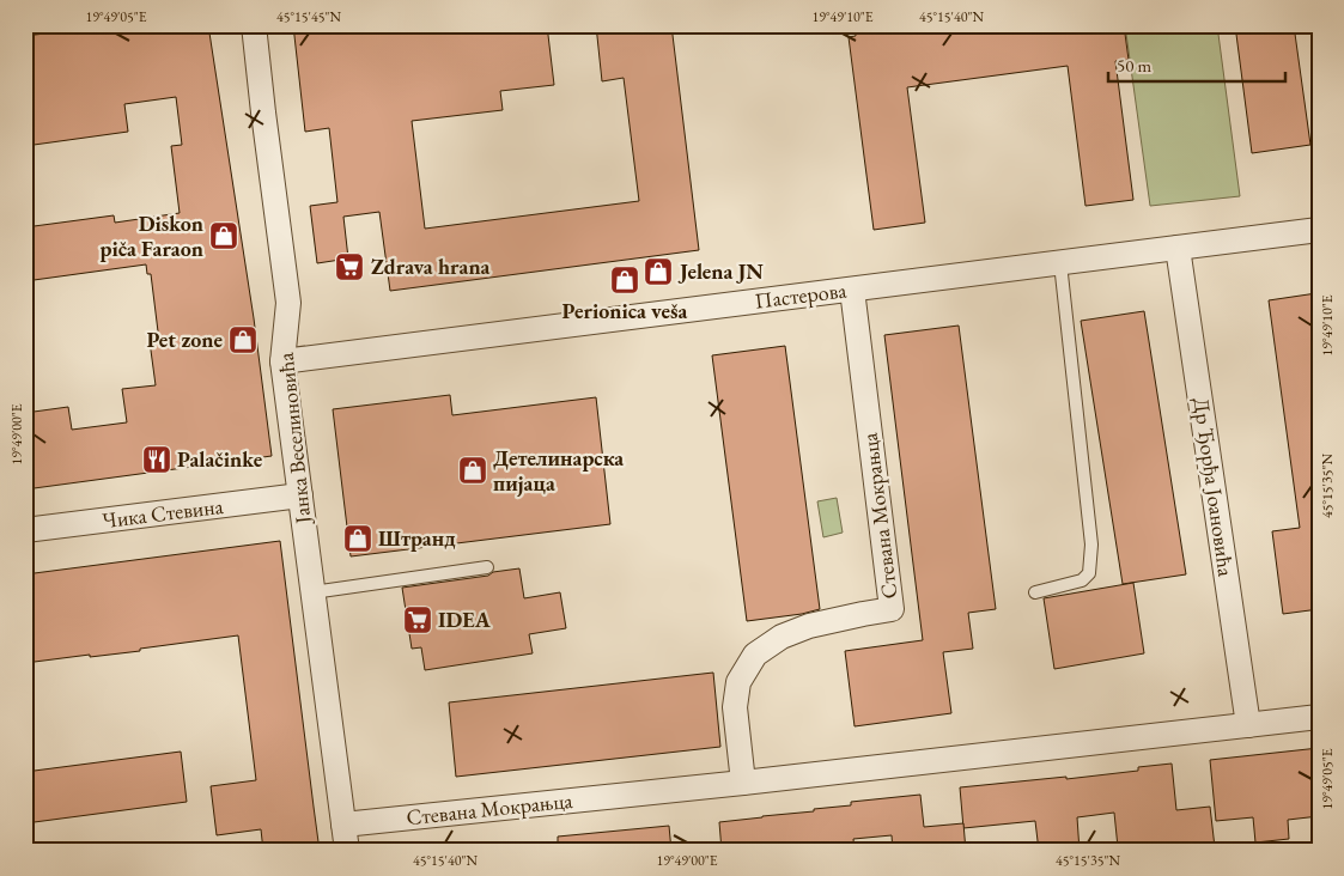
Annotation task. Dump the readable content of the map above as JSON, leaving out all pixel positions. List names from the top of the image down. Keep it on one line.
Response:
{"streets":{"street":["Пастерова","Јанка Веселиновића","Др Ђорђа Јоановића","Чика Стевина","Стевана Мокрањца"]},"crossings":[["Пастерова","Јанка Веселиновића"],["Пастерова","Др Ђорђа Јоановића"],["Пастерова","Стевана Мокрањца"],["Јанка Веселиновића","Чика Стевина"],["Јанка Веселиновића","Стевана Мокрањца"],["Др Ђорђа Јоановића","Стевана Мокрањца"]],"places":{"shop":["Diskon piča Faraon","Jelena JN","Perionica veša","Pet zone","Детелинарска пијаца","Штранд"],"supermarket":["Zdrava hrana","IDEA"],"restaurant":["Palačinke"]},"scale_bar":"50 m","coordinates":["19°49'05\"E","45°15'45\"N","19°49'10\"E","45°15'40\"N","19°49'00\"E","45°15'35\"N"]}
